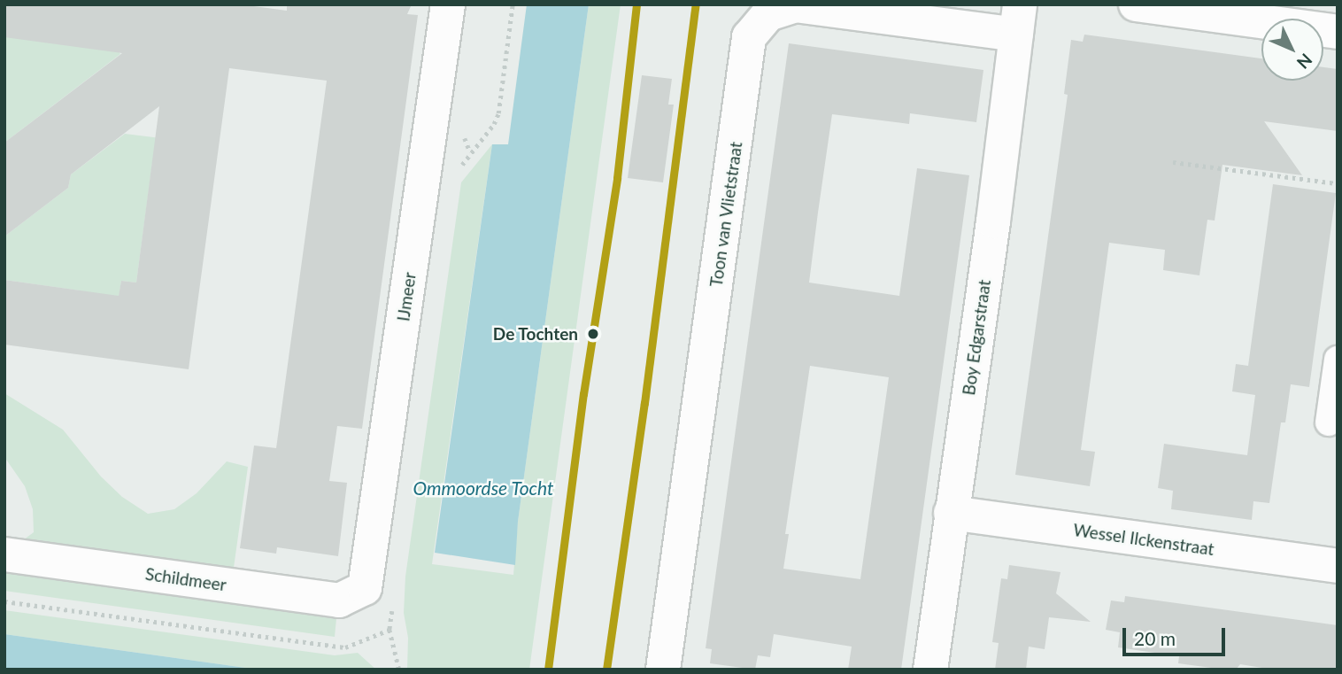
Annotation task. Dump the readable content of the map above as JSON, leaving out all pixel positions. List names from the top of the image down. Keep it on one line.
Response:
{"streets":{"street":["Toon van Vlietstraat","IJmeer","Boy Edgarstraat","Wessel Ilckenstraat","Schildmeer"]},"crossings":[["Toon van Vlietstraat","Boy Edgarstraat"],["IJmeer","Schildmeer"],["Boy Edgarstraat","Wessel Ilckenstraat"]],"water":["Ommoordse Tocht"],"places":["De Tochten"],"scale_bar":"20 m","north":"bottom right"}
